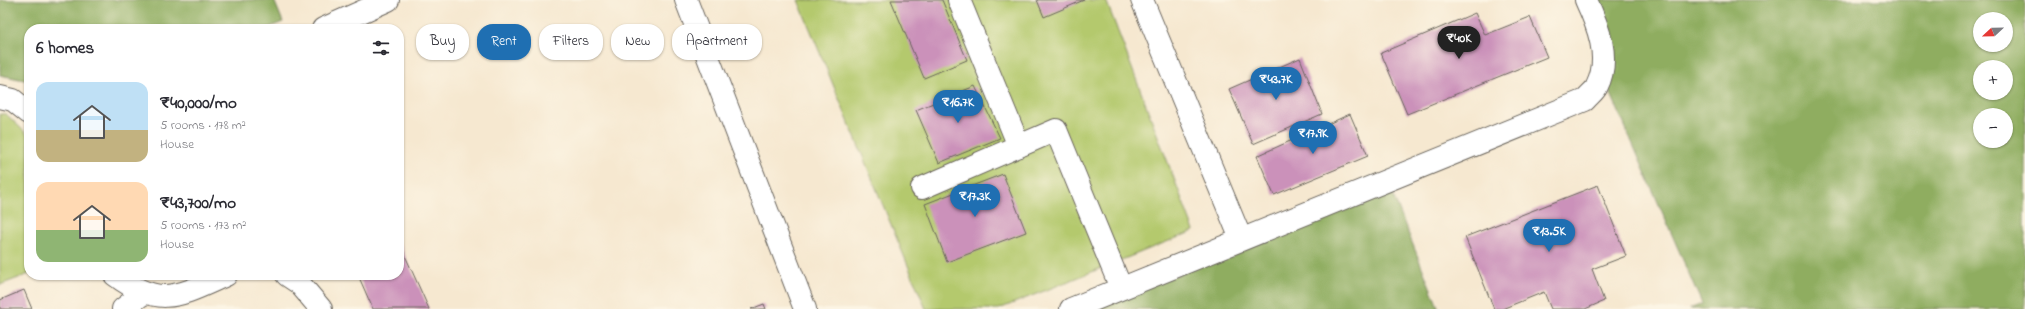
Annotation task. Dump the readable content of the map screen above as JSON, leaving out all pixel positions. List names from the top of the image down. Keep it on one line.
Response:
{"north":"left","page":{"map_buttons":["+","−"],"chip":["Buy","Rent","Filters","New","Apartment"],"heading":"6 homes","price":["₹40K","₹43.7K","₹16.7K","₹17.9K","₹17.3K","₹13.5K"],"list":[{"name":"₹40,000/mo","note":"5 rooms · 178 m² · House"},{"name":"₹43,700/mo","note":"5 rooms · 173 m² · House"}]}}
